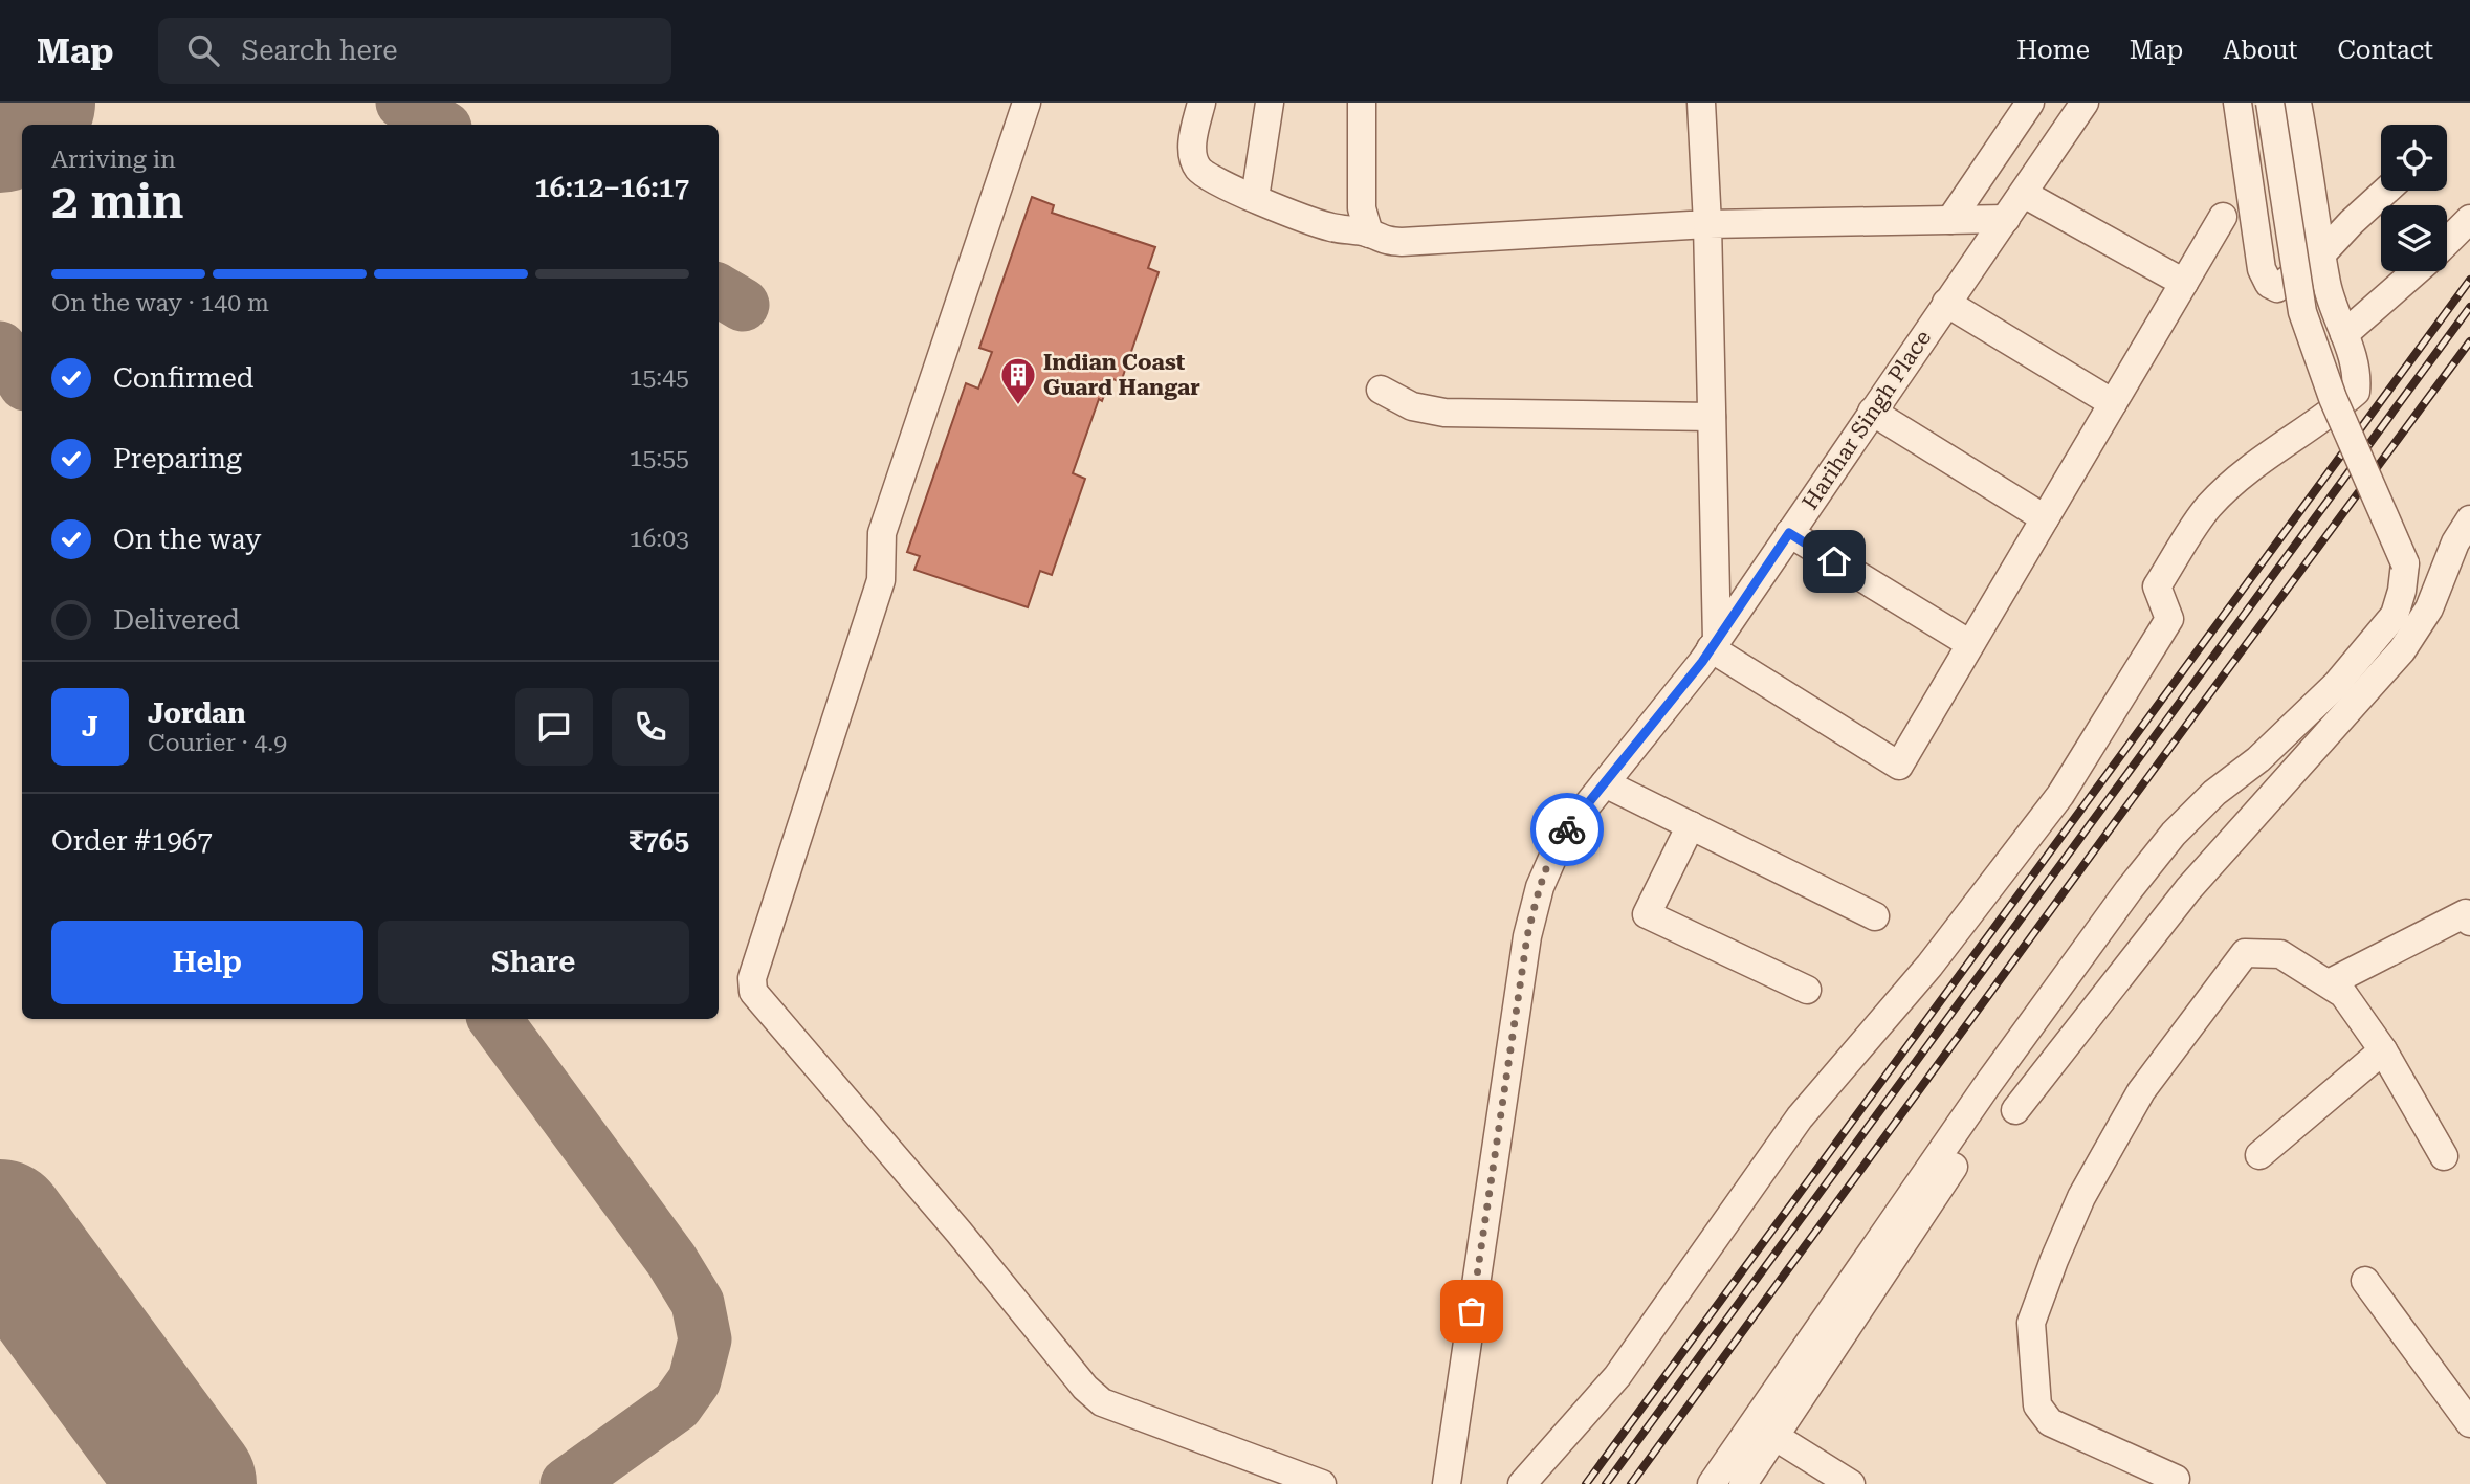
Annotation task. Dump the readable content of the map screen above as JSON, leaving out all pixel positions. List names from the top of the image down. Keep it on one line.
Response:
{"streets":{"street":["Harihar Singh Place"]},"places":{"building":["Indian Coast Guard Hangar"]},"page":{"header":"Map","search":"Search here","nav":["Home","Map","About","Contact"],"heading":["2 min","Arriving in","16:12–16:17"],"panel":["Jordan","Courier · 4.9","Order #1967","₹765"],"bar":"On the way · 140 m","list":[["Confirmed","15:45"],["Preparing","15:55"],["On the way","16:03"],"Delivered"],"round":"J","buttons":["Help","Share"]}}
